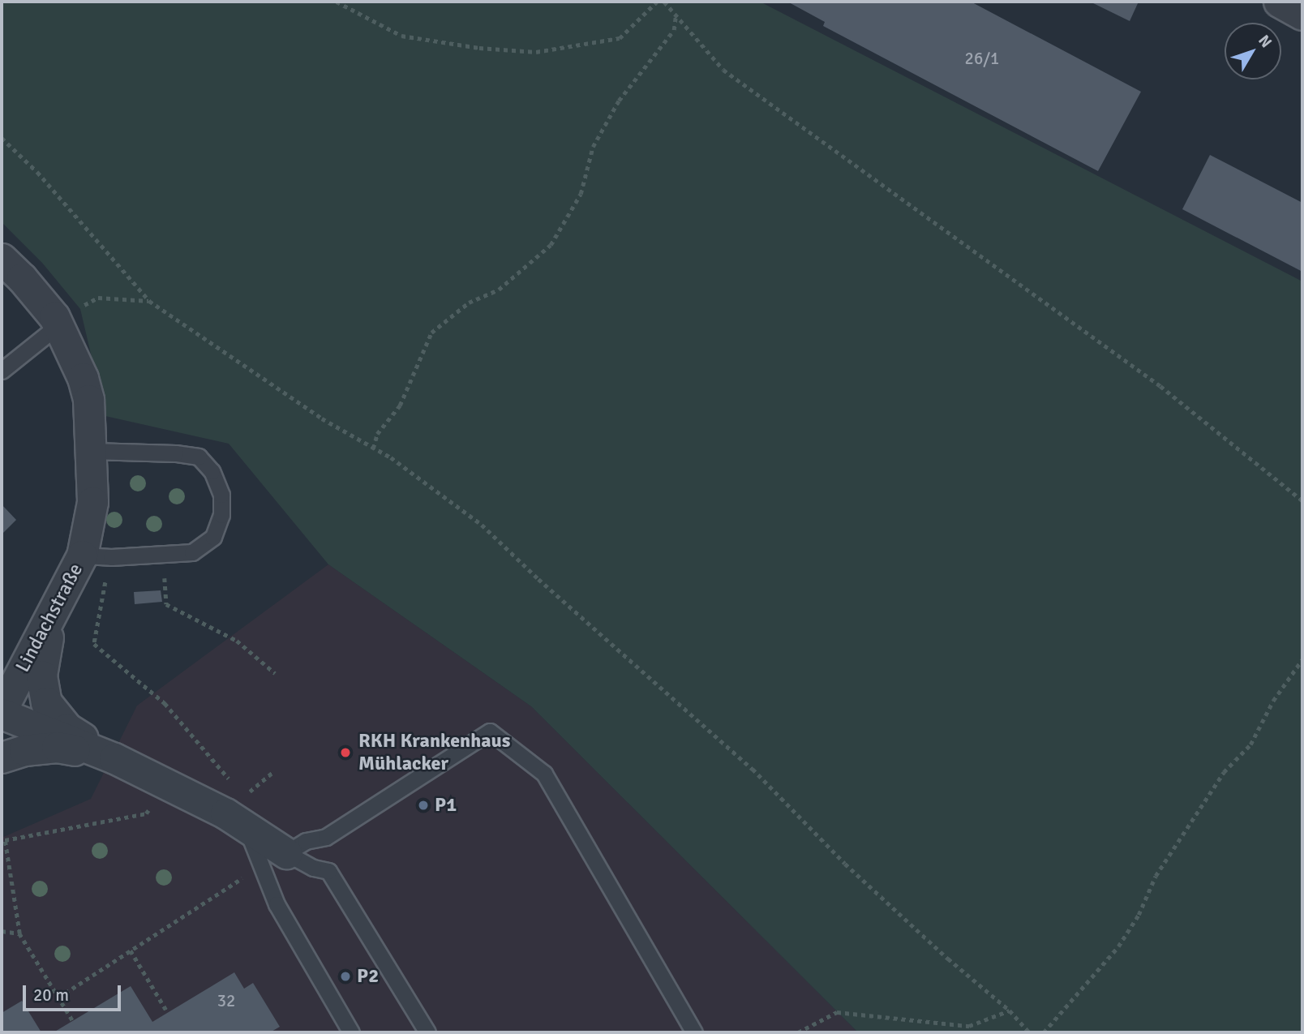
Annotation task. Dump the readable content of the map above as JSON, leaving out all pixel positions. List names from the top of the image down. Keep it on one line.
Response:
{"streets":{"street":["Lindachstraße"]},"places":["RKH Krankenhaus Mühlacker","P1","P2"],"house_numbers":["26/1","32"],"scale_bar":"20 m","north":"top right"}
